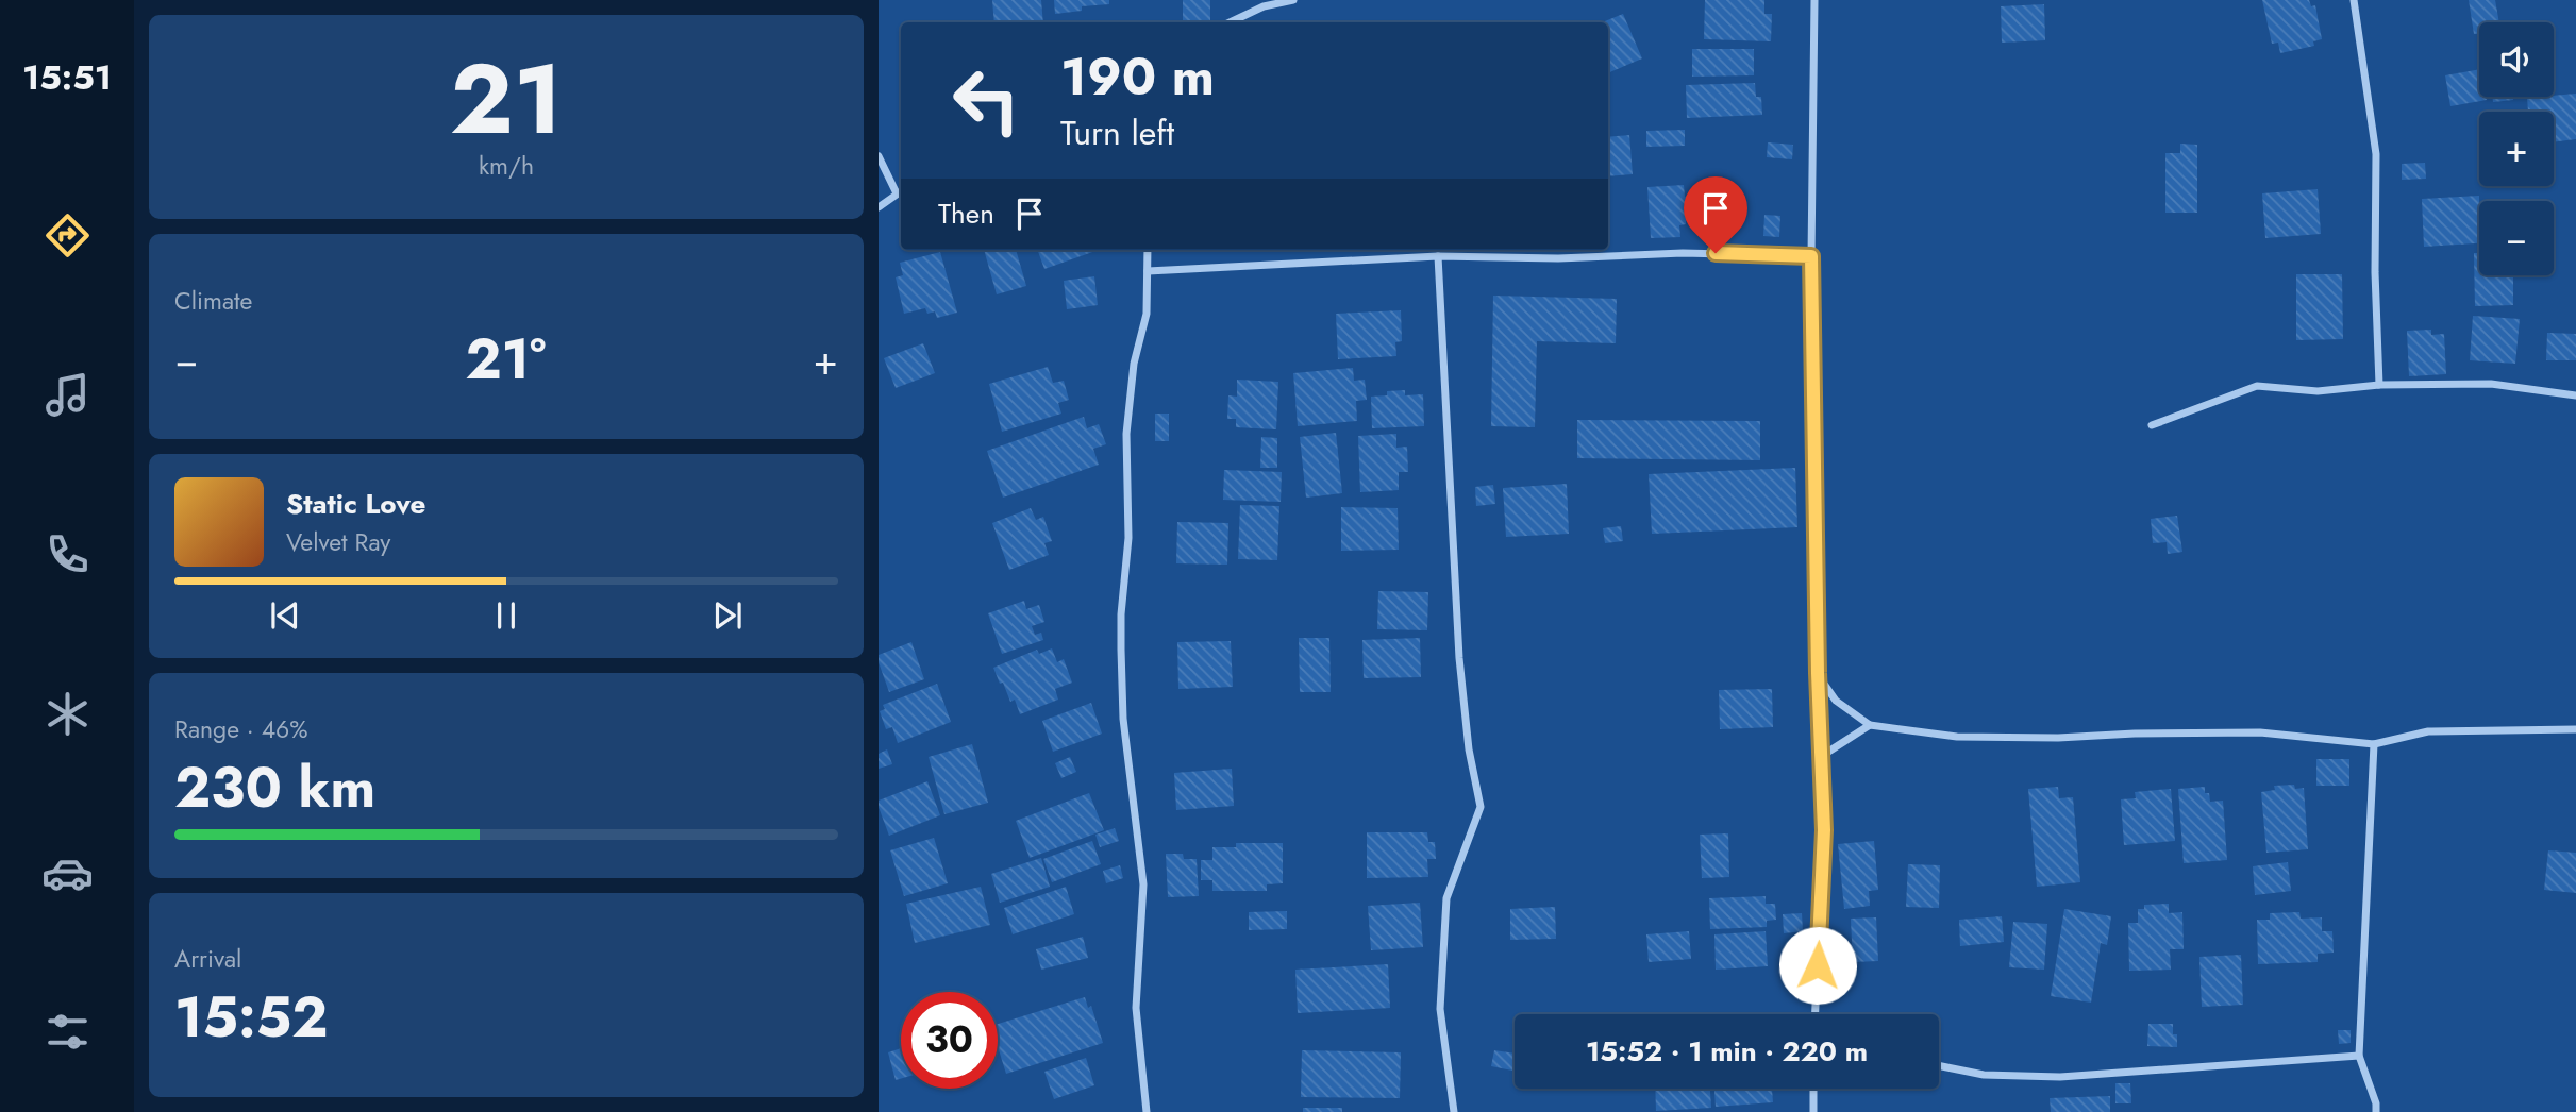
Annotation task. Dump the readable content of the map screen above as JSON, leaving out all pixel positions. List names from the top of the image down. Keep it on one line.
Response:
{"page":{"tabs":"15:51","tile":[["21","km/h"],"Climate",["Range · 46%","230 km"],["Arrival","15:52"]],"map_buttons":["+","−"],"turn":["190 m","Turn left"],"then":"Then","heat":["−","21°","+"],"song":["Static Love","Velvet Ray"],"limit":"30","trip":"15:52 · 1 min · 220 m"}}
